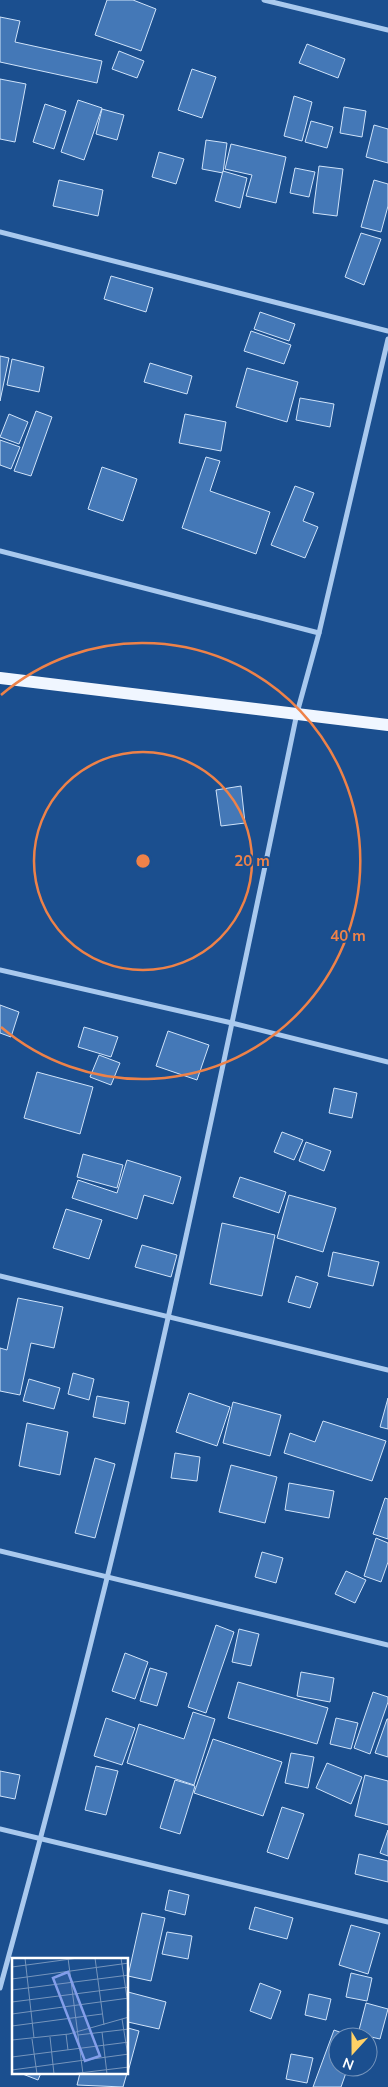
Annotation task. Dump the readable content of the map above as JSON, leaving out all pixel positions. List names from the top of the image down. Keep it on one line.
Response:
{"north":"bottom","rings":["20 m","40 m"]}
